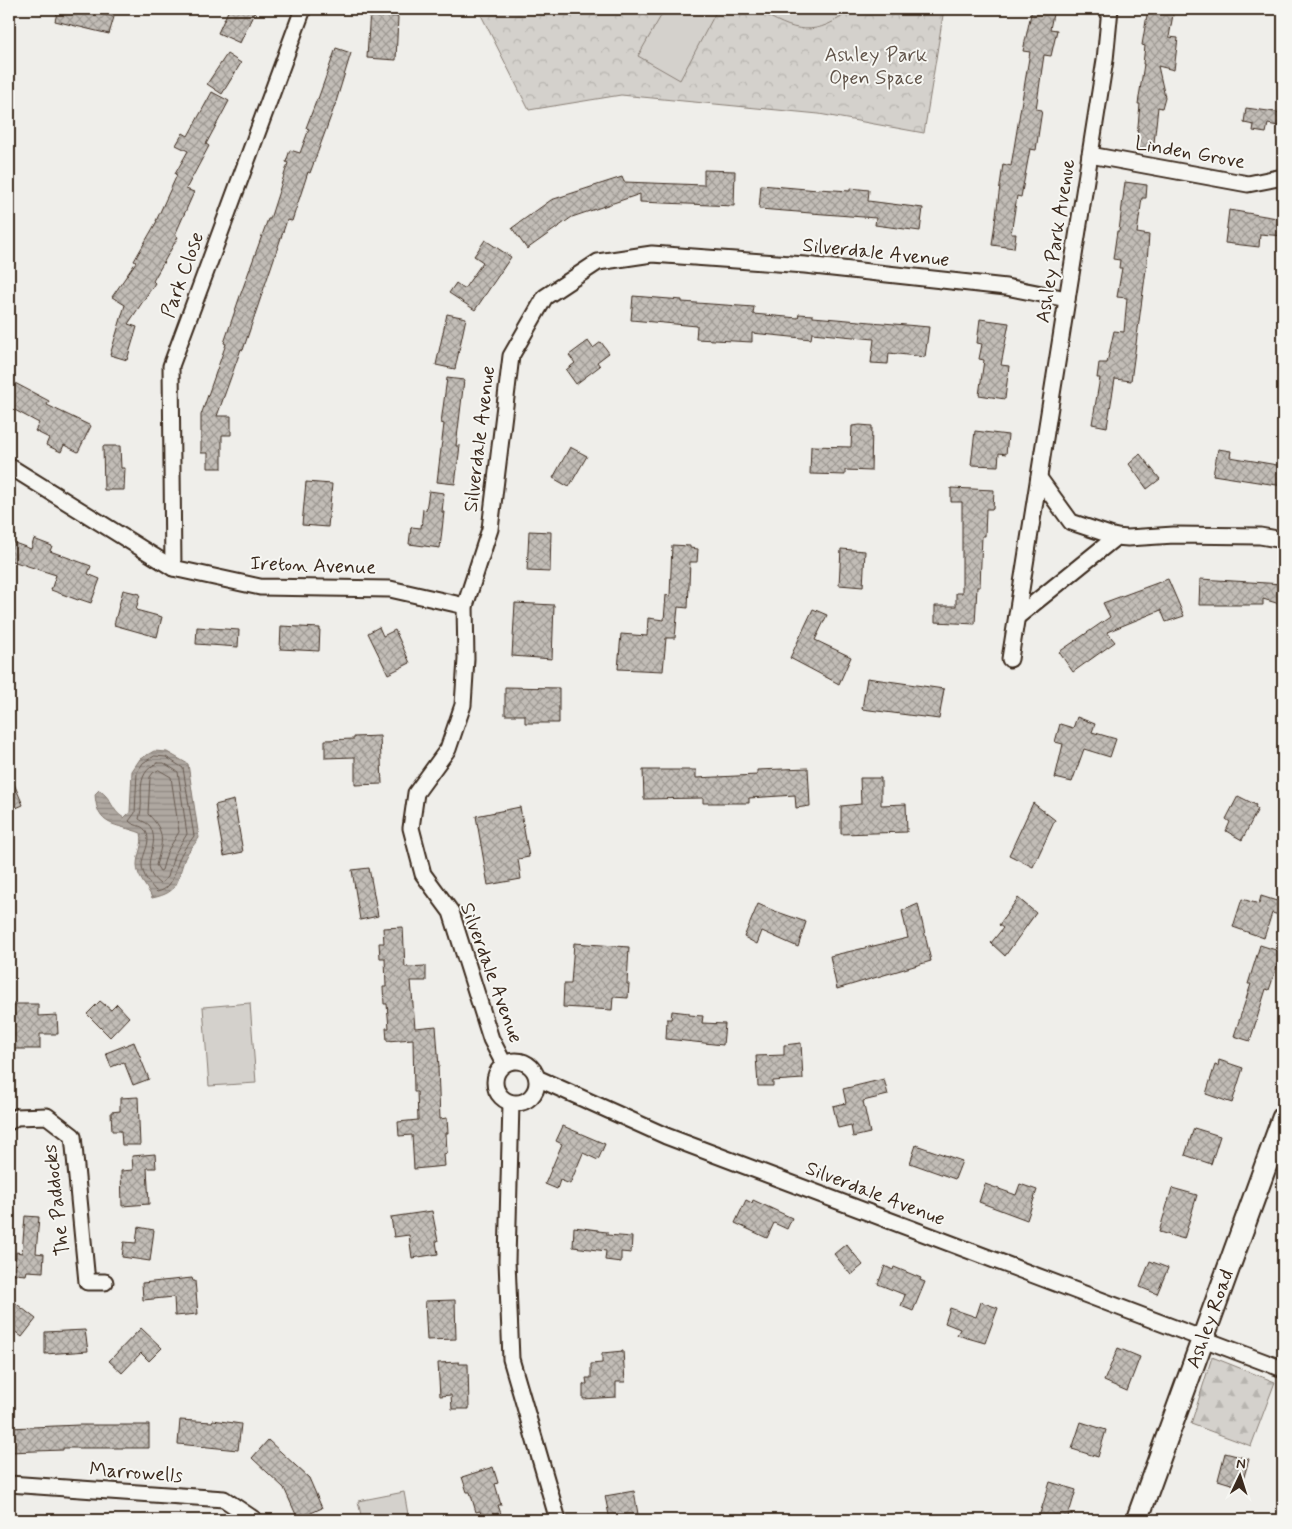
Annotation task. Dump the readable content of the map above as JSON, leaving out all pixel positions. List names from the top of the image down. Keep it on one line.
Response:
{"streets":{"main road":["Ashley Road"],"street":["Linden Grove","Ashley Park Avenue","Silverdale Avenue","Park Close","Ireton Avenue","The Paddocks","Marrowells"]},"crossings":[["Linden Grove","Ashley Park Avenue"],["Ashley Park Avenue","Silverdale Avenue"],["Silverdale Avenue","Ireton Avenue"],["Silverdale Avenue","Ashley Road"],["Park Close","Ireton Avenue"]],"parks":["Ashley Park Open Space"],"north":"top"}
